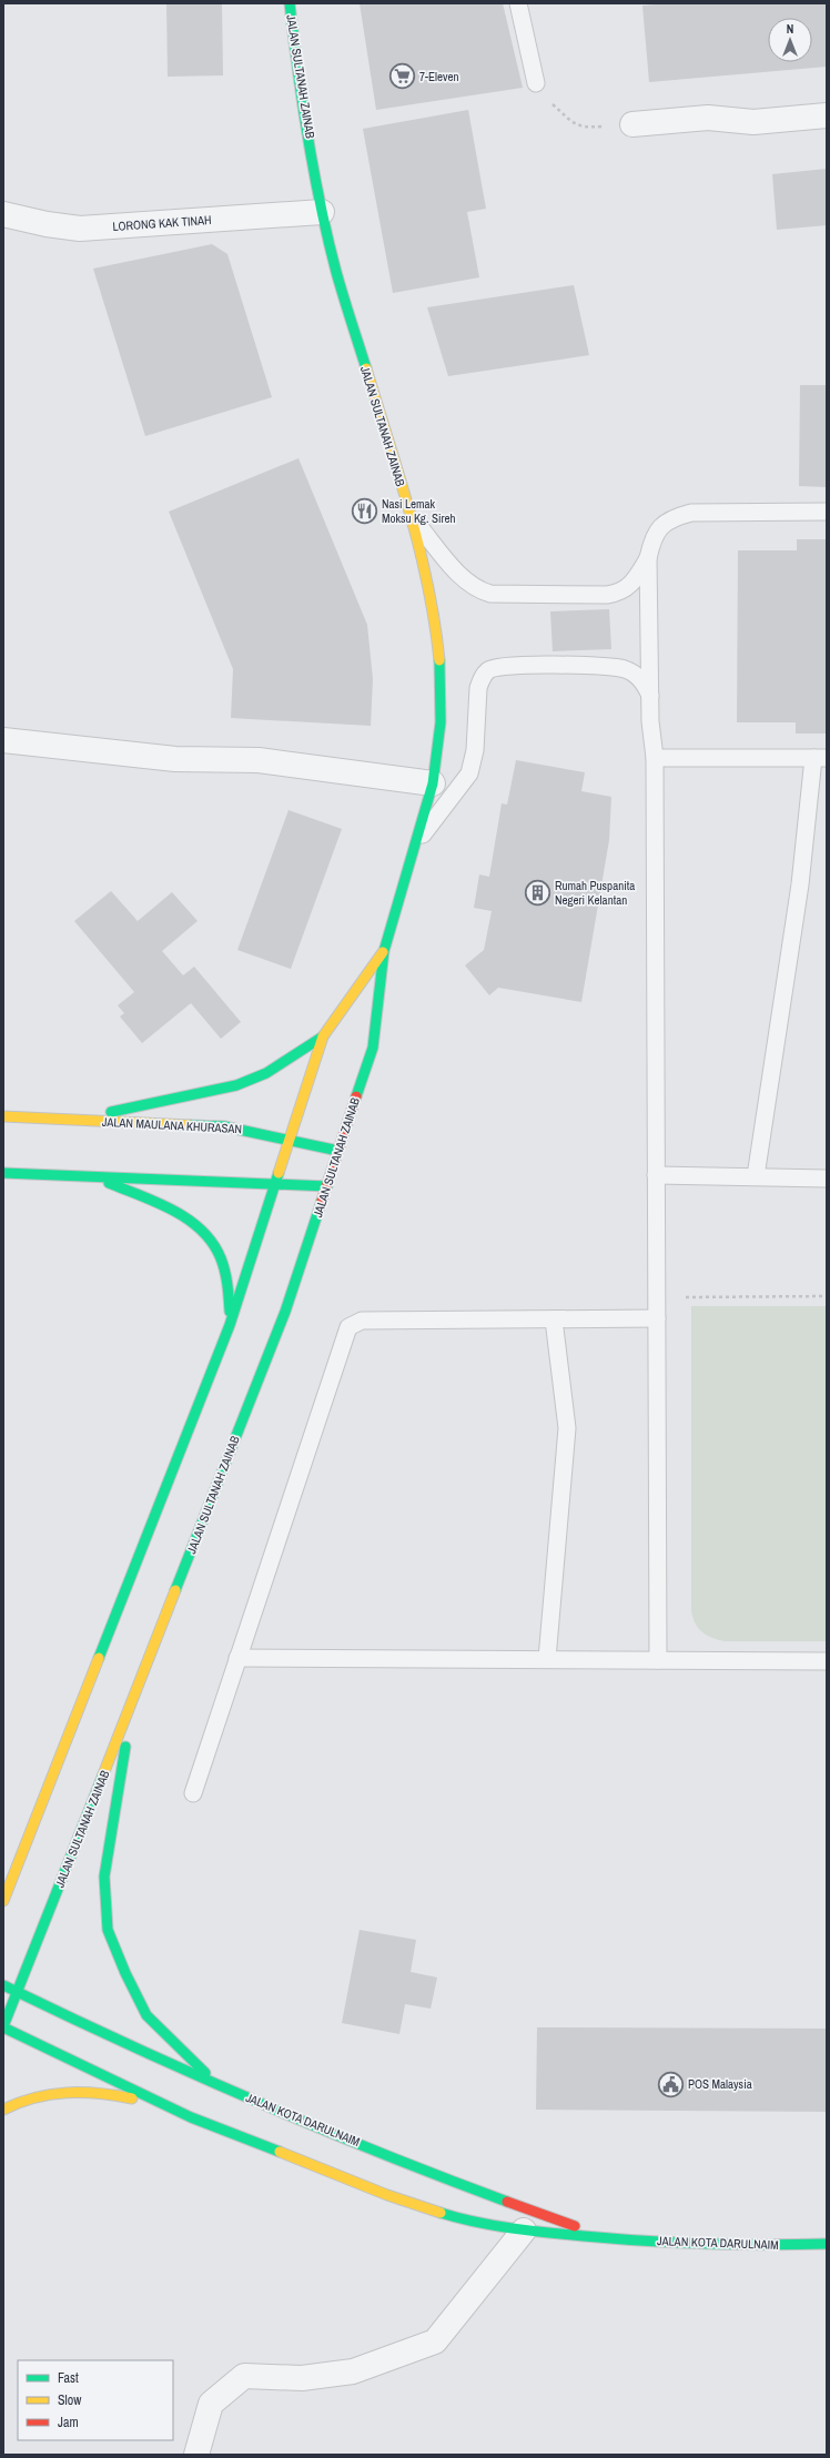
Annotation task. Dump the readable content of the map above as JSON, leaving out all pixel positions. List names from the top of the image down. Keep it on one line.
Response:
{"streets":{"main road":["JALAN SULTANAH ZAINAB","JALAN MAULANA KHURASAN","JALAN KOTA DARULNAIM"],"street":["LORONG KAK TINAH"]},"crossings":[["JALAN SULTANAH ZAINAB","LORONG KAK TINAH"],["JALAN SULTANAH ZAINAB","JALAN MAULANA KHURASAN"],["JALAN SULTANAH ZAINAB","JALAN KOTA DARULNAIM"]],"places":{"supermarket":["7-Eleven"],"restaurant":["Nasi Lemak Moksu Kg. Sireh"],"building":["Rumah Puspanita Negeri Kelantan"],"public building":["POS Malaysia"]},"legend":["Fast","Slow","Jam"],"north":"top"}
